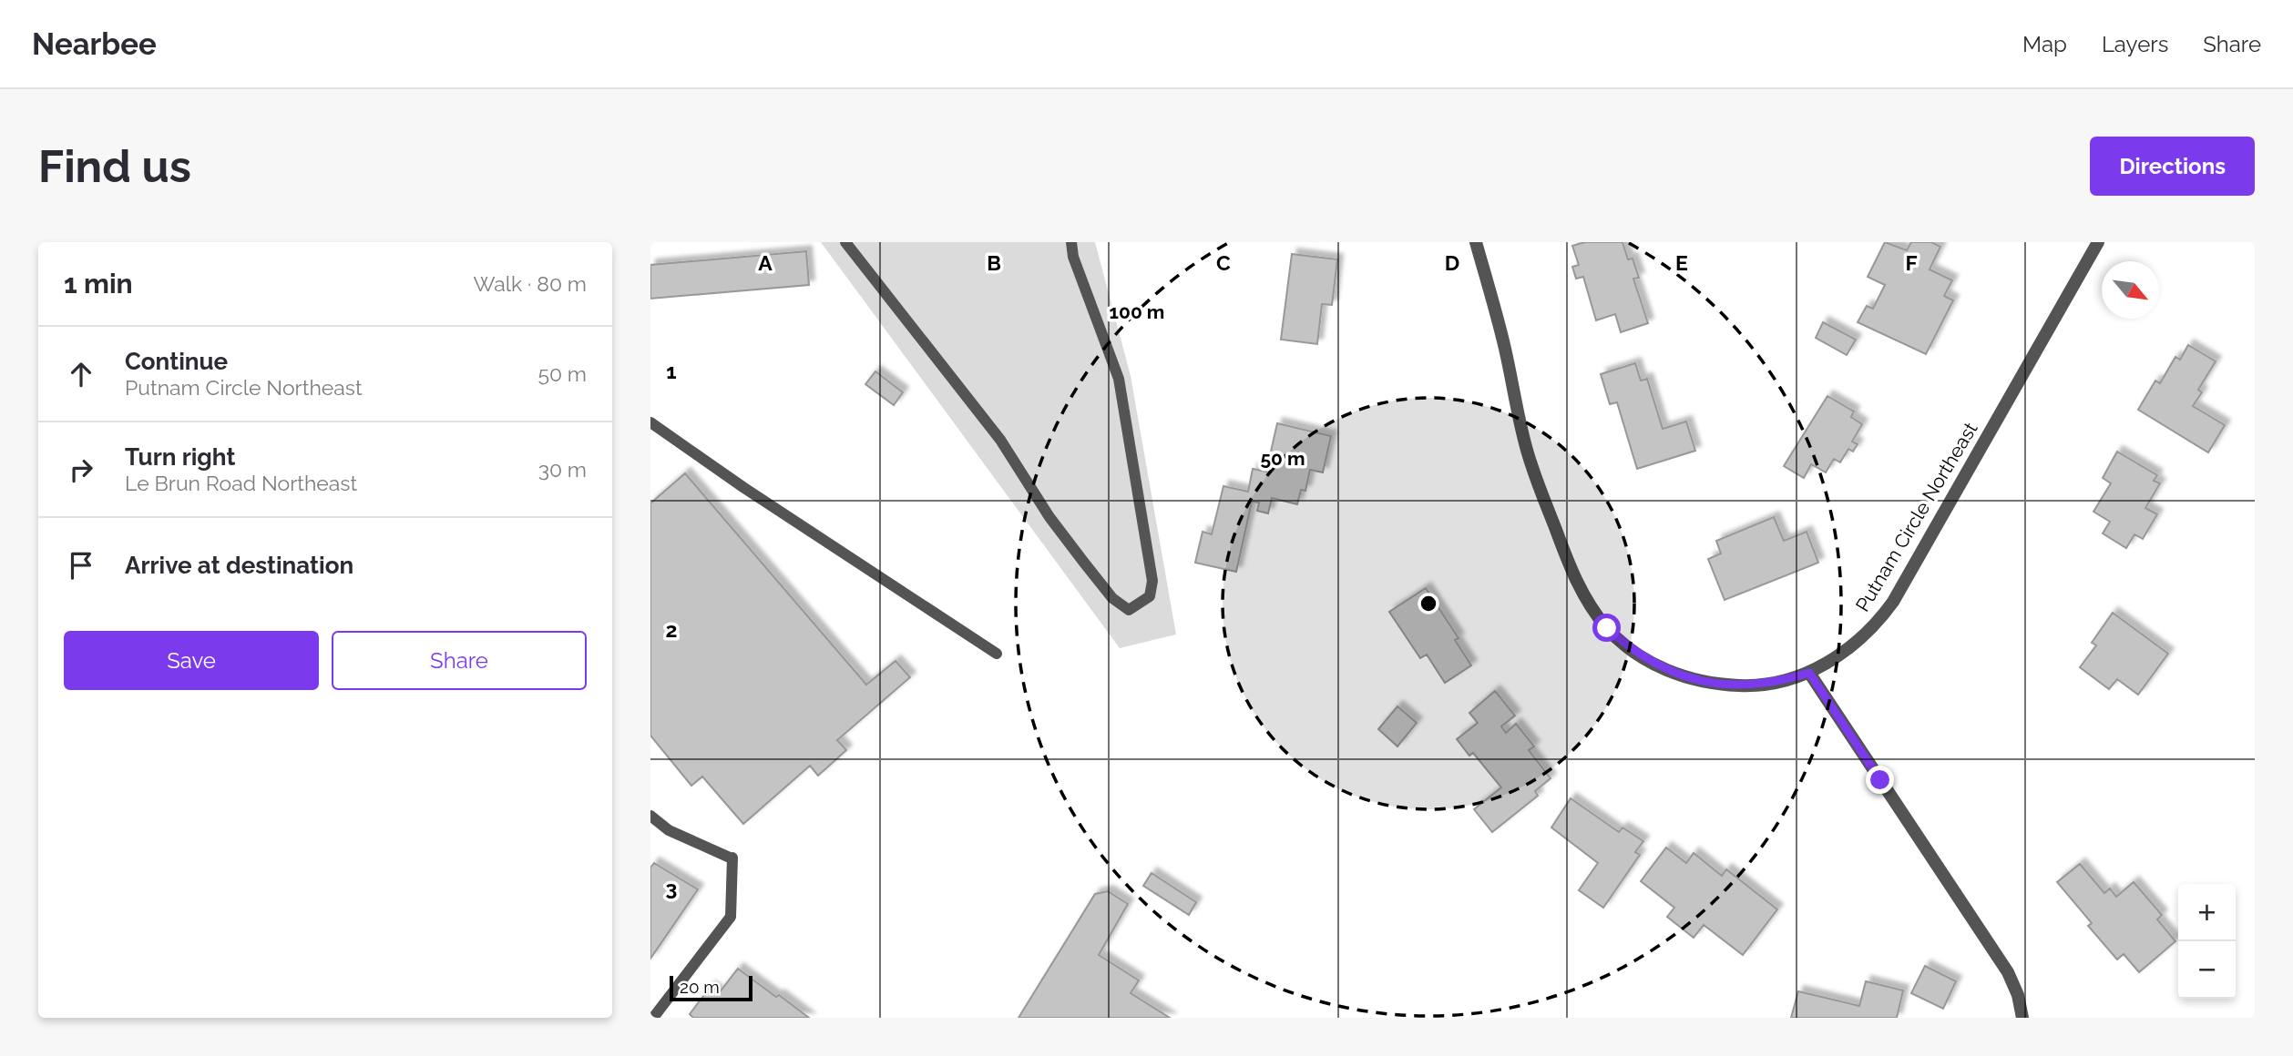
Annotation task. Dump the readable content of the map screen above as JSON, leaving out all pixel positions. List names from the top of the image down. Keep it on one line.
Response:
{"streets":{"street":["Putnam Circle Northeast"]},"scale_bar":"20 m","north":"bottom right","page":{"header":"Nearbee","nav":["Map","Layers","Share"],"buttons":["Directions",["Save","Share"]],"title":"Find us","heading":["1 min","Walk · 80 m"],"list":[["Continue","Putnam Circle Northeast","50 m"],["Turn right","Le Brun Road Northeast","30 m"],"Arrive at destination"],"map_buttons":["+","−"],"scale":"20 m"},"grid":{"columns":["A","B","C","D","E","F"],"rows":["1","2","3"]},"rings":["100 m","50 m"]}
